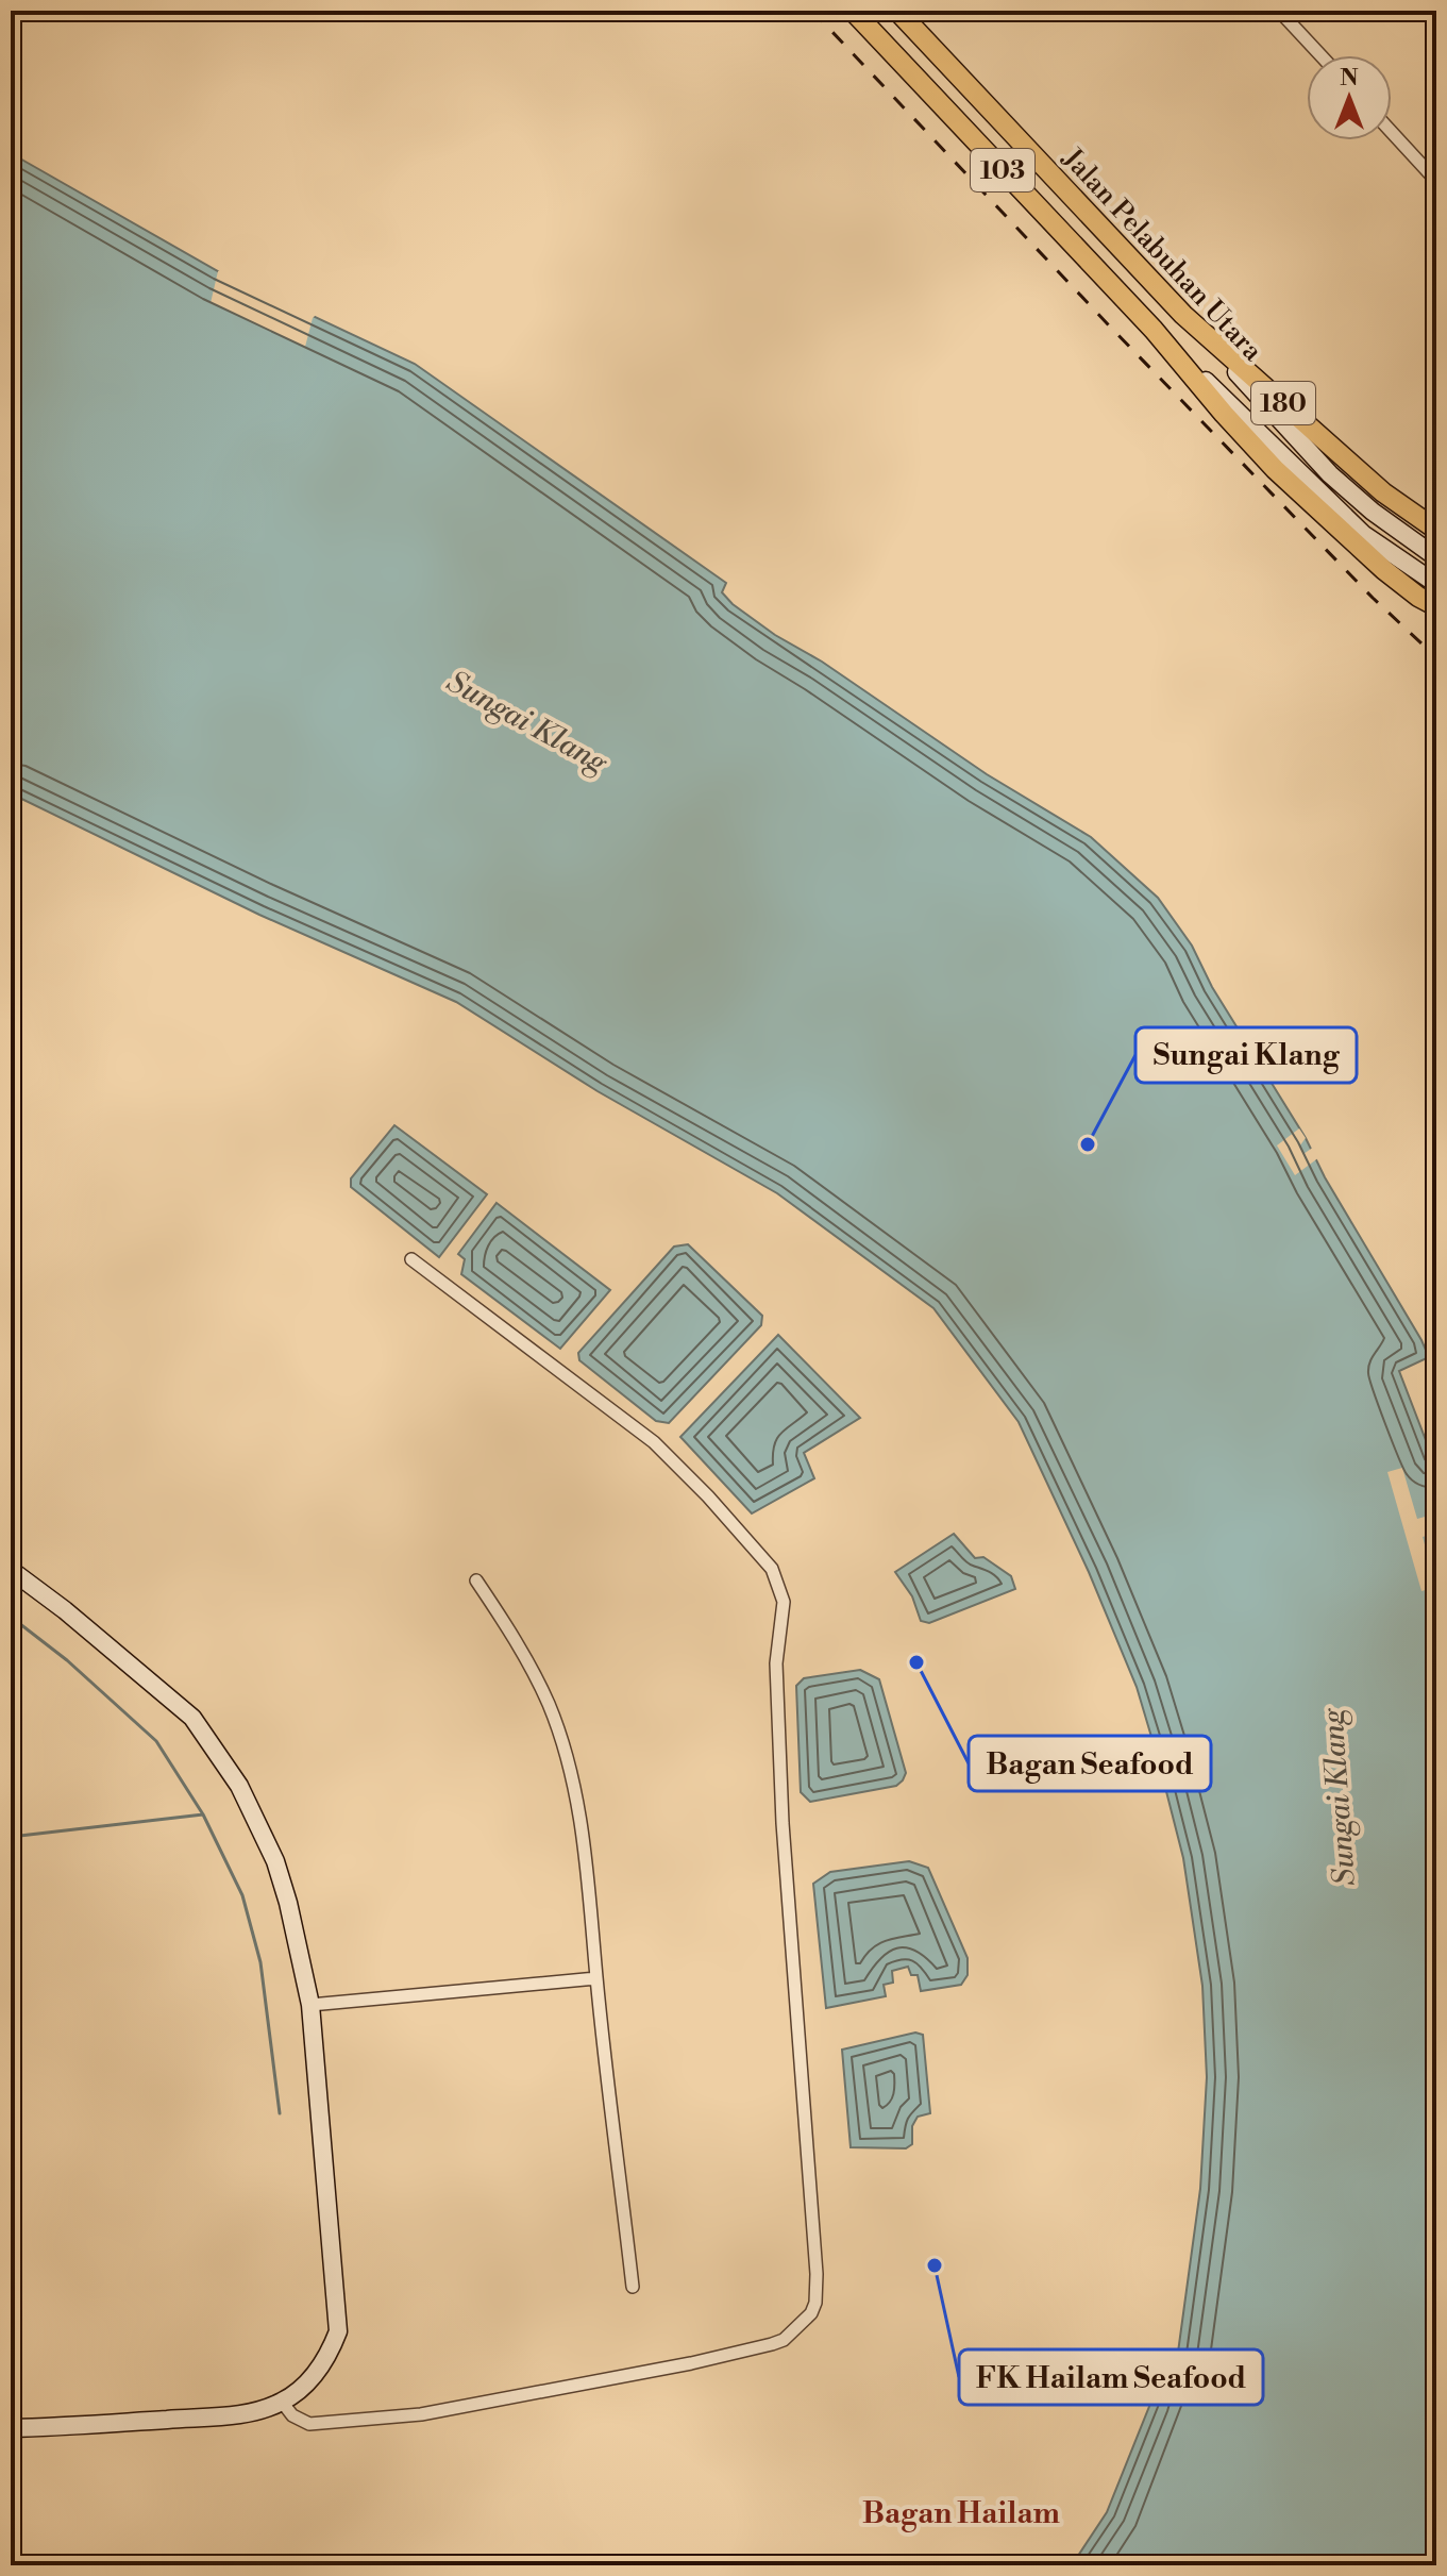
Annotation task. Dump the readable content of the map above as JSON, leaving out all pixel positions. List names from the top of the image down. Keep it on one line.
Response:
{"streets":{"main road":["103","Jalan Pelabuhan Utara","180"]},"crossings":[["Jalan Pelabuhan Utara","180"]],"districts":["Bagan Hailam"],"water":["Sungai Klang"],"places":["Sungai Klang","Bagan Seafood","FK Hailam Seafood"],"north":"top"}
